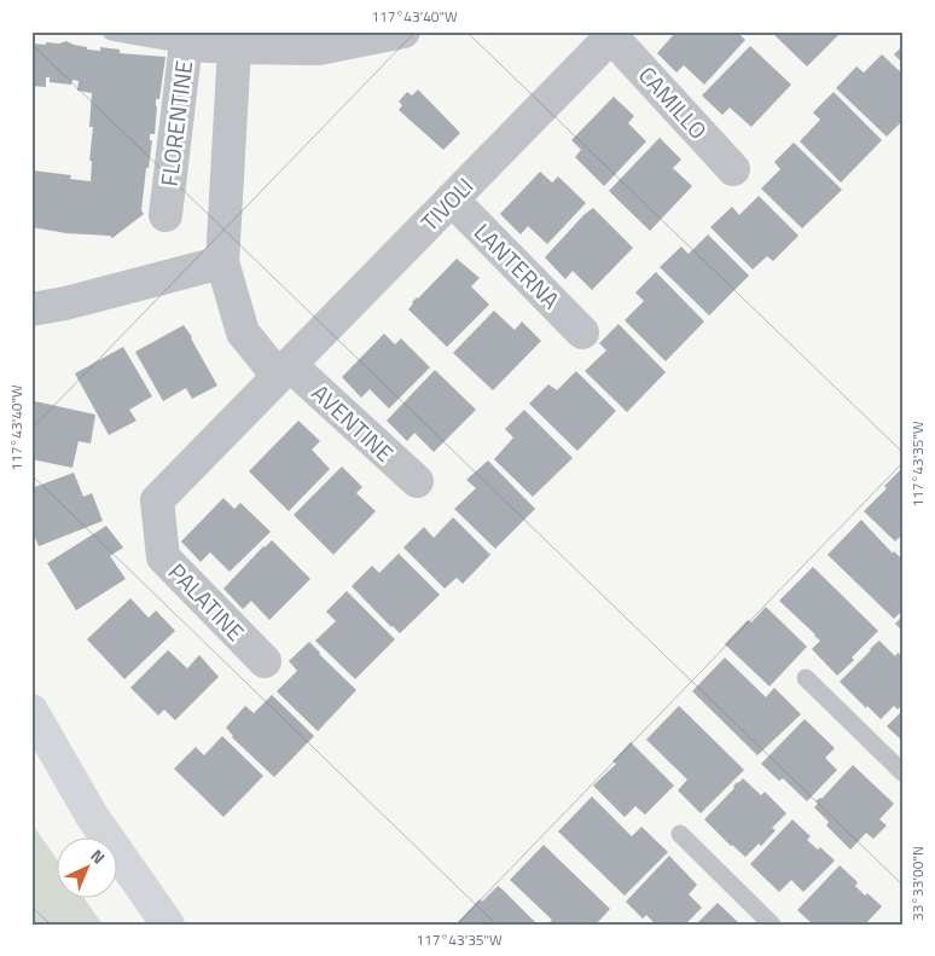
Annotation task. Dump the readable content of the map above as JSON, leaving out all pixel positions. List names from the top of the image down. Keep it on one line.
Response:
{"streets":{"street":["CAMILLO","FLORENTINE","TIVOLI","LANTERNA","AVENTINE","PALATINE"]},"crossings":[["CAMILLO","TIVOLI"],["TIVOLI","LANTERNA"],["TIVOLI","AVENTINE"],["TIVOLI","PALATINE"]],"north":"top right","coordinates":["117°43'40\"W","117°43'35\"W","33°33'00\"N"]}
